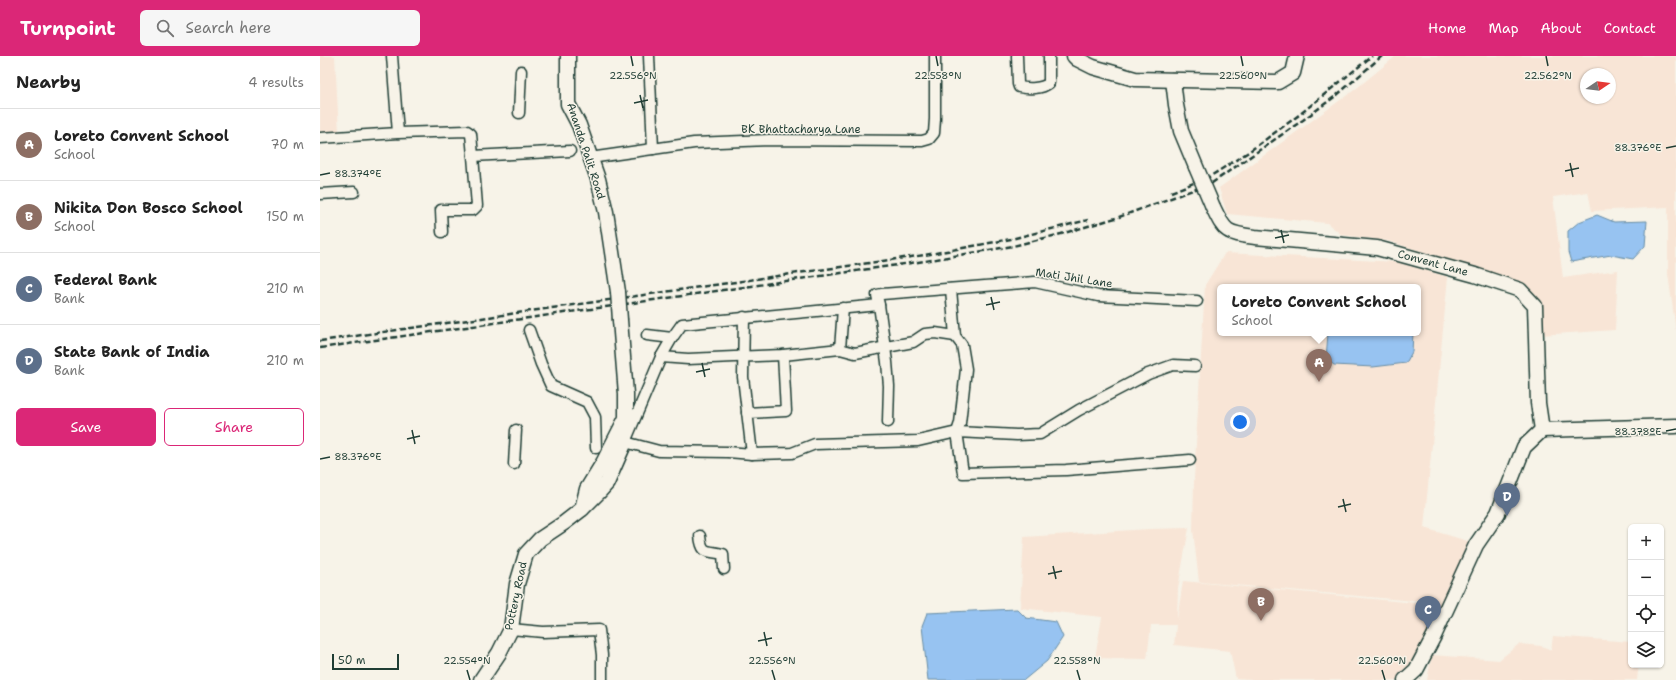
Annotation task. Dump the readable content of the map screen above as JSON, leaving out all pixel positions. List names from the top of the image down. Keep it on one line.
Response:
{"streets":{"street":["BK Bhattacharya Lane","Ananda Palit Road","Convent Lane","Mati Jhil Lane","Pottery Road"]},"crossings":[["BK Bhattacharya Lane","Ananda Palit Road"],["Ananda Palit Road","Pottery Road"],["Mati Jhil Lane","Pottery Road"]],"scale_bar":"50 m","north":"right","page":{"header":"Turnpoint","search":"Search here","nav":["Home","Map","About","Contact"],"heading":["Nearby","4 results"],"list":[{"mark":"A","name":"Loreto Convent School","note":"School","value":"70 m"},{"mark":"B","name":"Nikita Don Bosco School","note":"School","value":"150 m"},{"mark":"C","name":"Federal Bank","note":"Bank","value":"210 m"},{"mark":"D","name":"State Bank of India","note":"Bank","value":"210 m"}],"popup":["Loreto Convent School","School"],"pins":["A","D","B","C"],"buttons":["Save","Share"],"map_buttons":["+","−"],"scale":"50 m"},"coordinates":["22.556°N","22.558°N","22.560°N","22.562°N","88.376°E","88.374°E","88.378°E","22.554°N"]}
